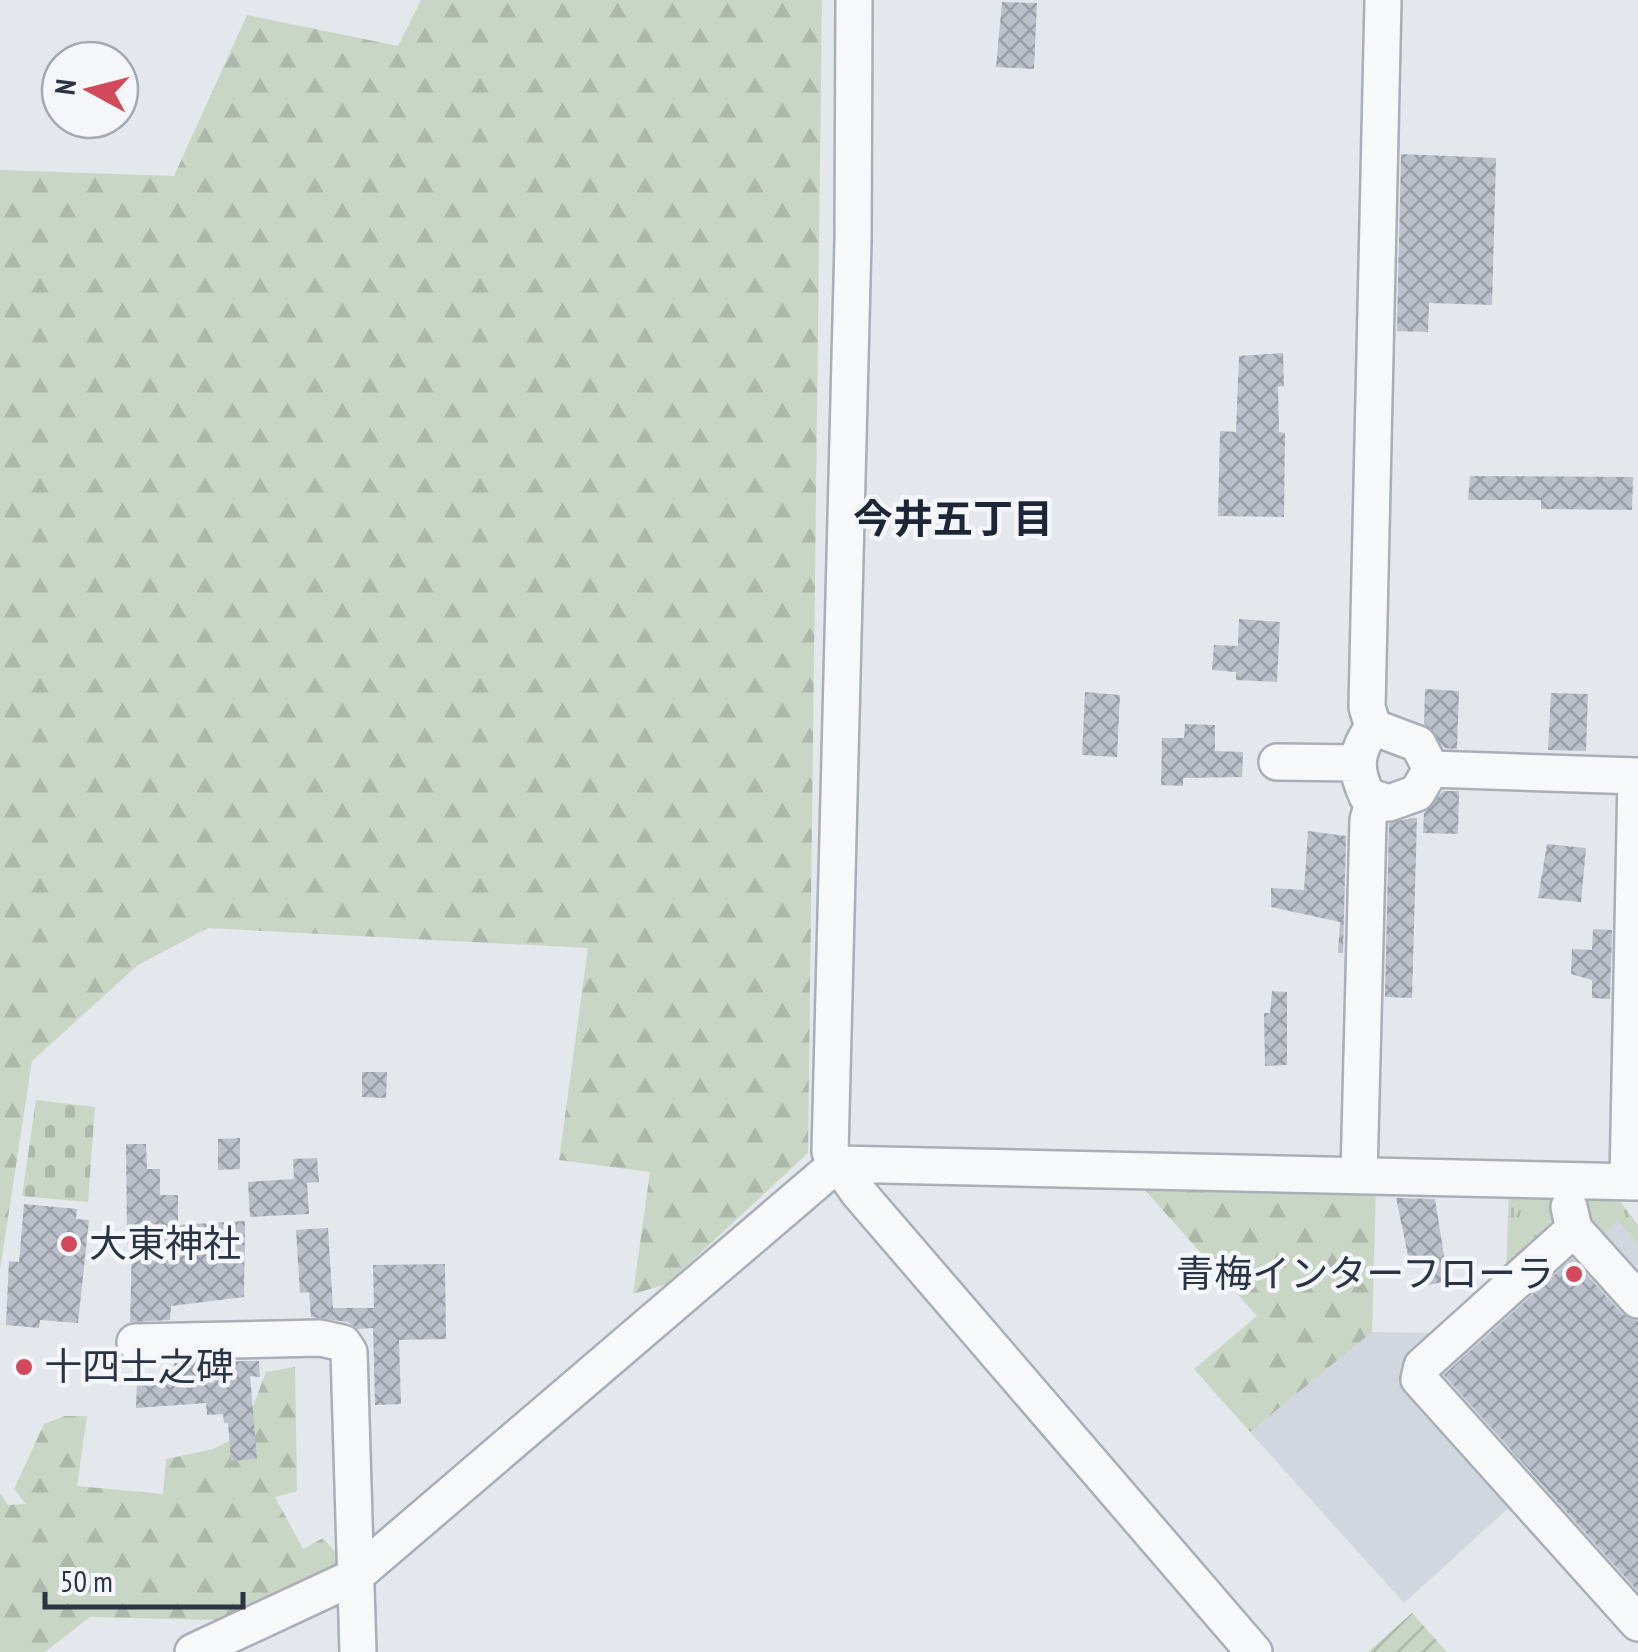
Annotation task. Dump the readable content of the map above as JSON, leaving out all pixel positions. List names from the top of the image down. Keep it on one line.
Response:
{"districts":["今井五丁目"],"places":["大東神社","青梅インターフローラ","十四士之碑"],"scale_bar":"50 m","north":"left"}
